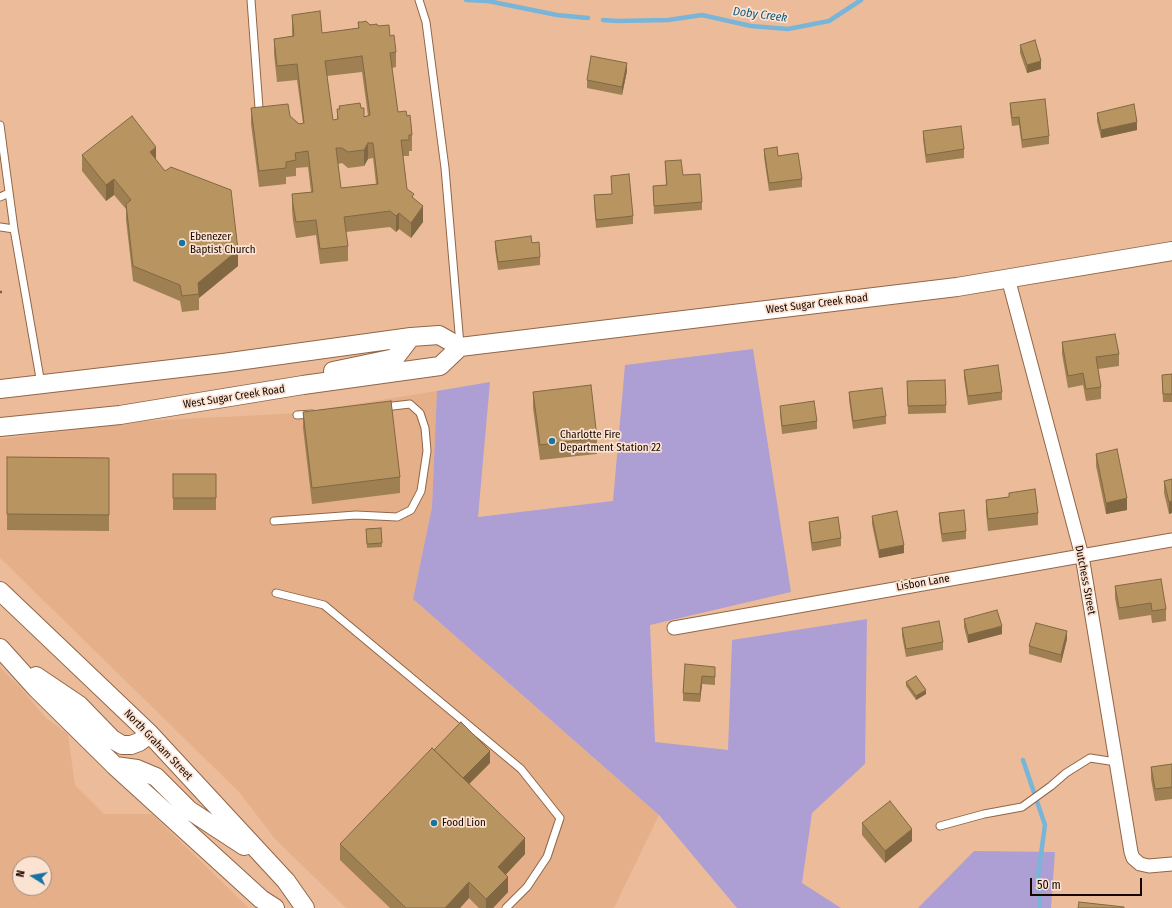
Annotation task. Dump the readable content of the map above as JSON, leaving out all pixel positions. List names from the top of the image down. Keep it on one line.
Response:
{"streets":{"main road":["West Sugar Creek Road","North Graham Street"],"street":["Dutchess Street","Lisbon Lane"]},"crossings":[["West Sugar Creek Road","Dutchess Street"],["Dutchess Street","Lisbon Lane"]],"water":["Doby Creek"],"places":["Ebenezer Baptist Church","Charlotte Fire Department Station 22","Food Lion"],"scale_bar":"50 m","north":"left"}
